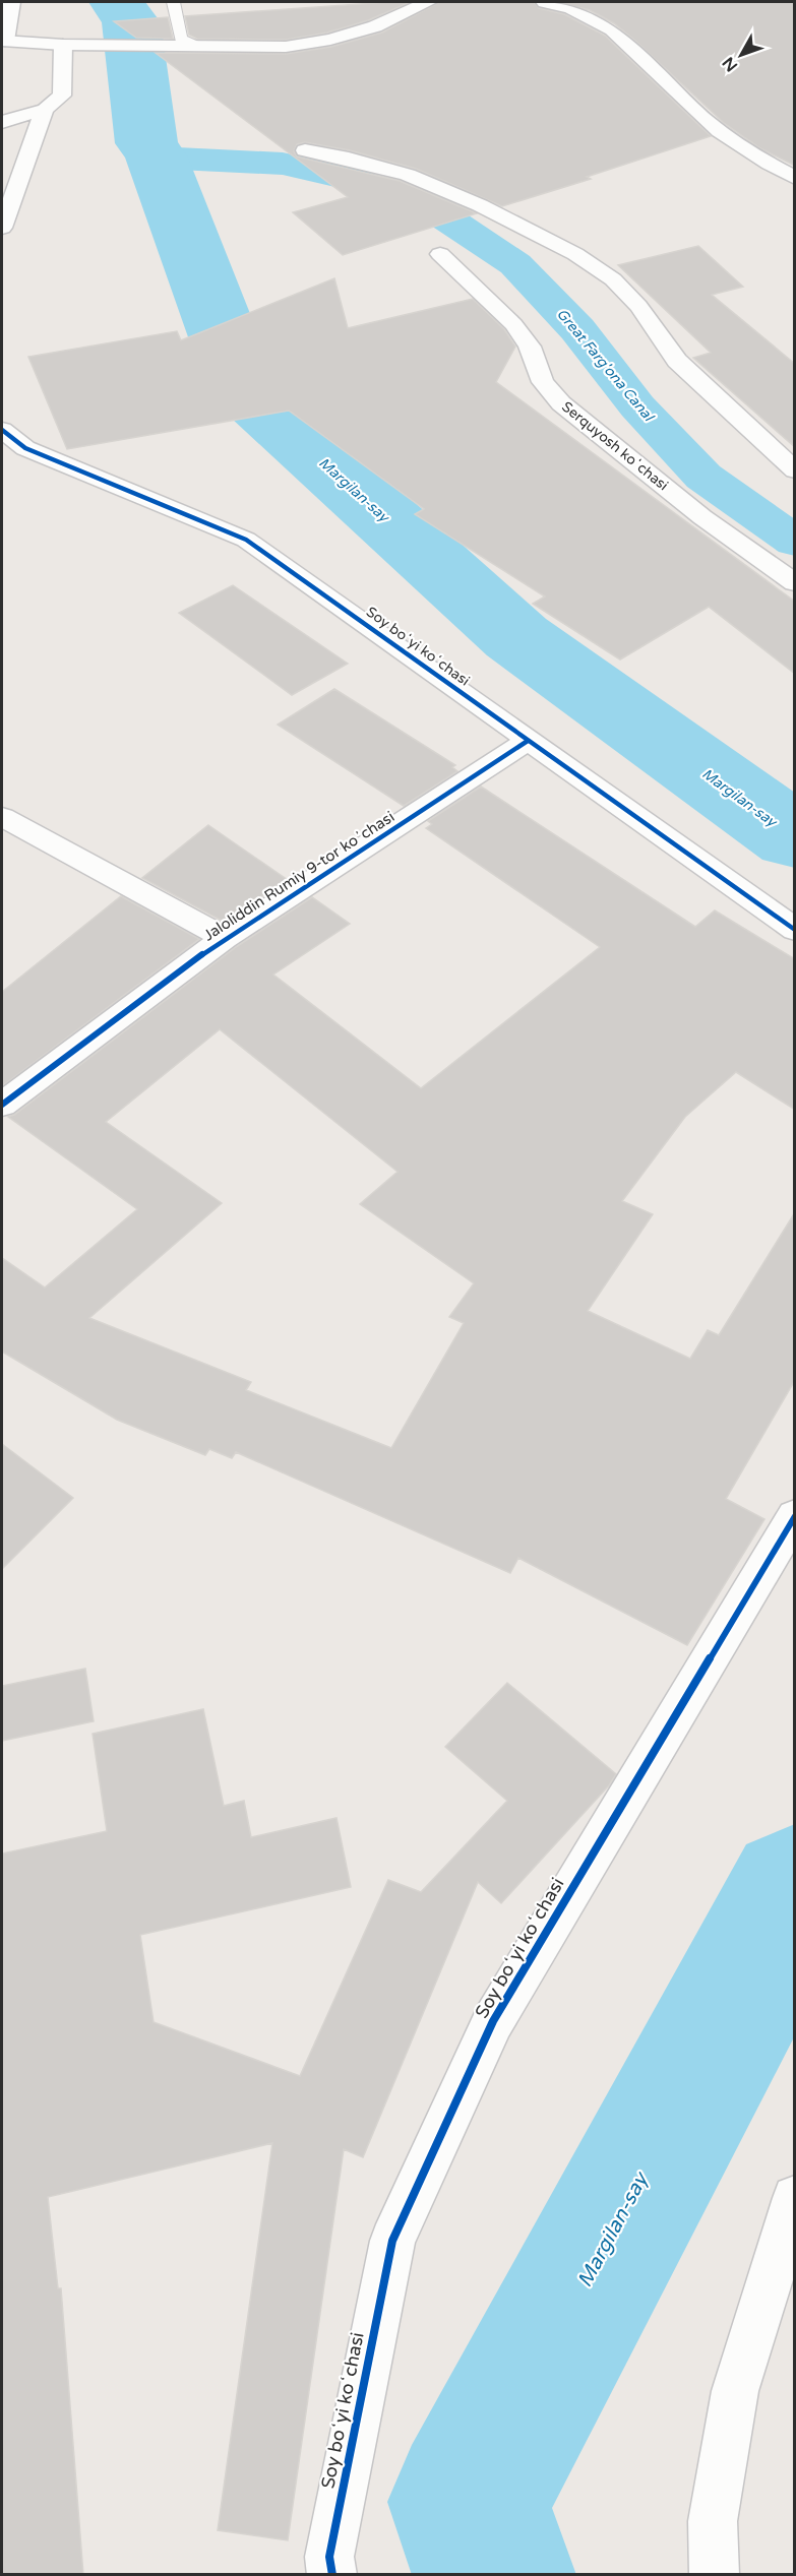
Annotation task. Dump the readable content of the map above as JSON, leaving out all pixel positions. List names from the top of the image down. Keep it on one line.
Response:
{"streets":{"street":["Serquyosh koʻchasi","Soy boʻyi koʻchasi","Jaloliddin Rumiy 9-tor koʼchasi"]},"crossings":[["Soy boʻyi koʻchasi","Jaloliddin Rumiy 9-tor koʼchasi"]],"water":["Great Farg'ona Canal","Margilan-say"],"north":"bottom left"}
